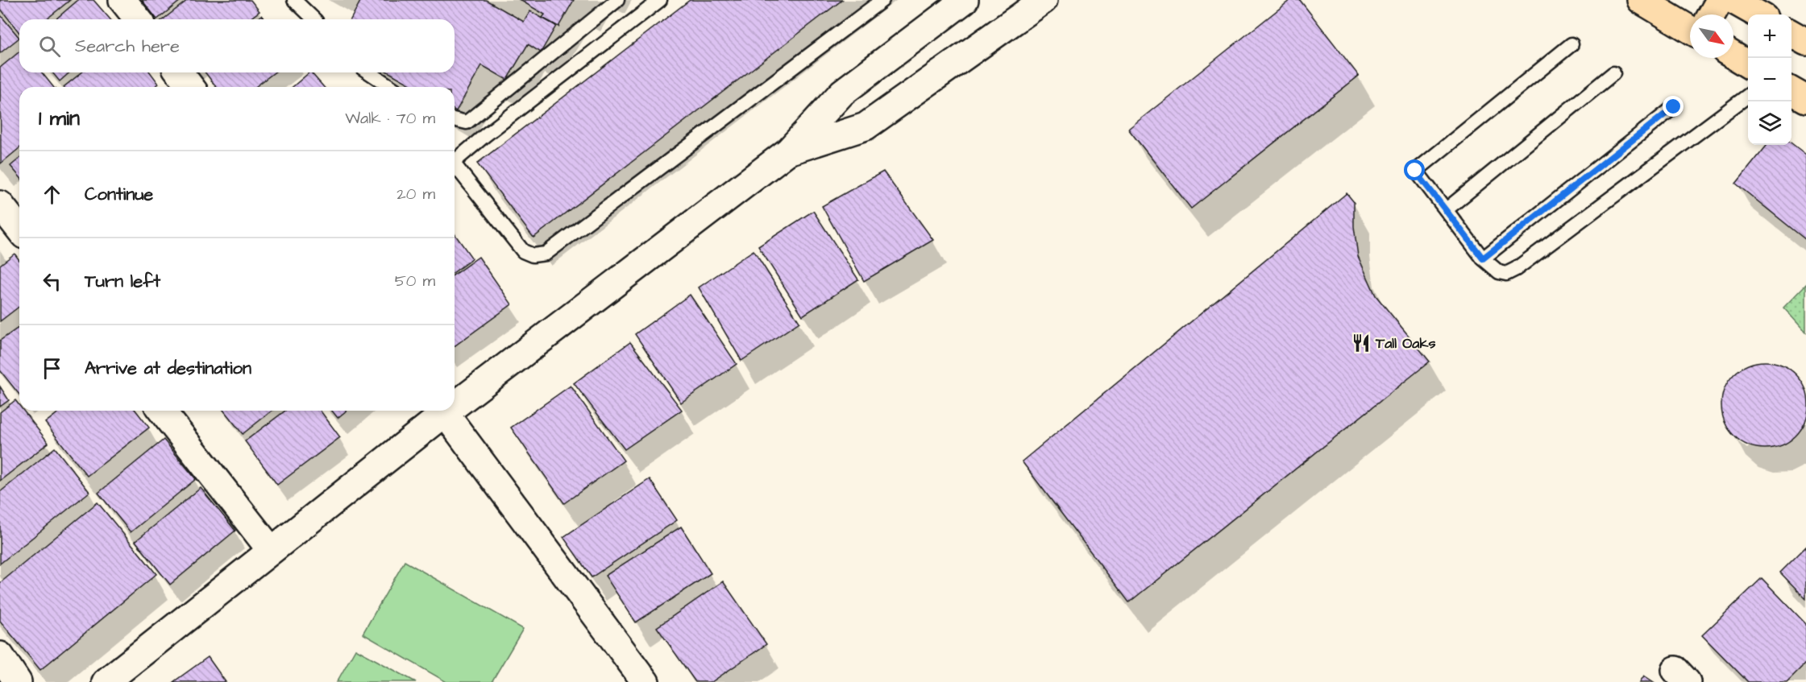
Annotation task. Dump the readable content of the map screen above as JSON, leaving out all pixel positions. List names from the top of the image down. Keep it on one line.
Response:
{"places":{"restaurant":["Tall Oaks"]},"north":"bottom right","page":{"map_buttons":["+","−"],"search":"Search here","heading":["1 min","Walk · 70 m"],"list":[["Continue","20 m"],["Turn left","50 m"],"Arrive at destination"]}}
